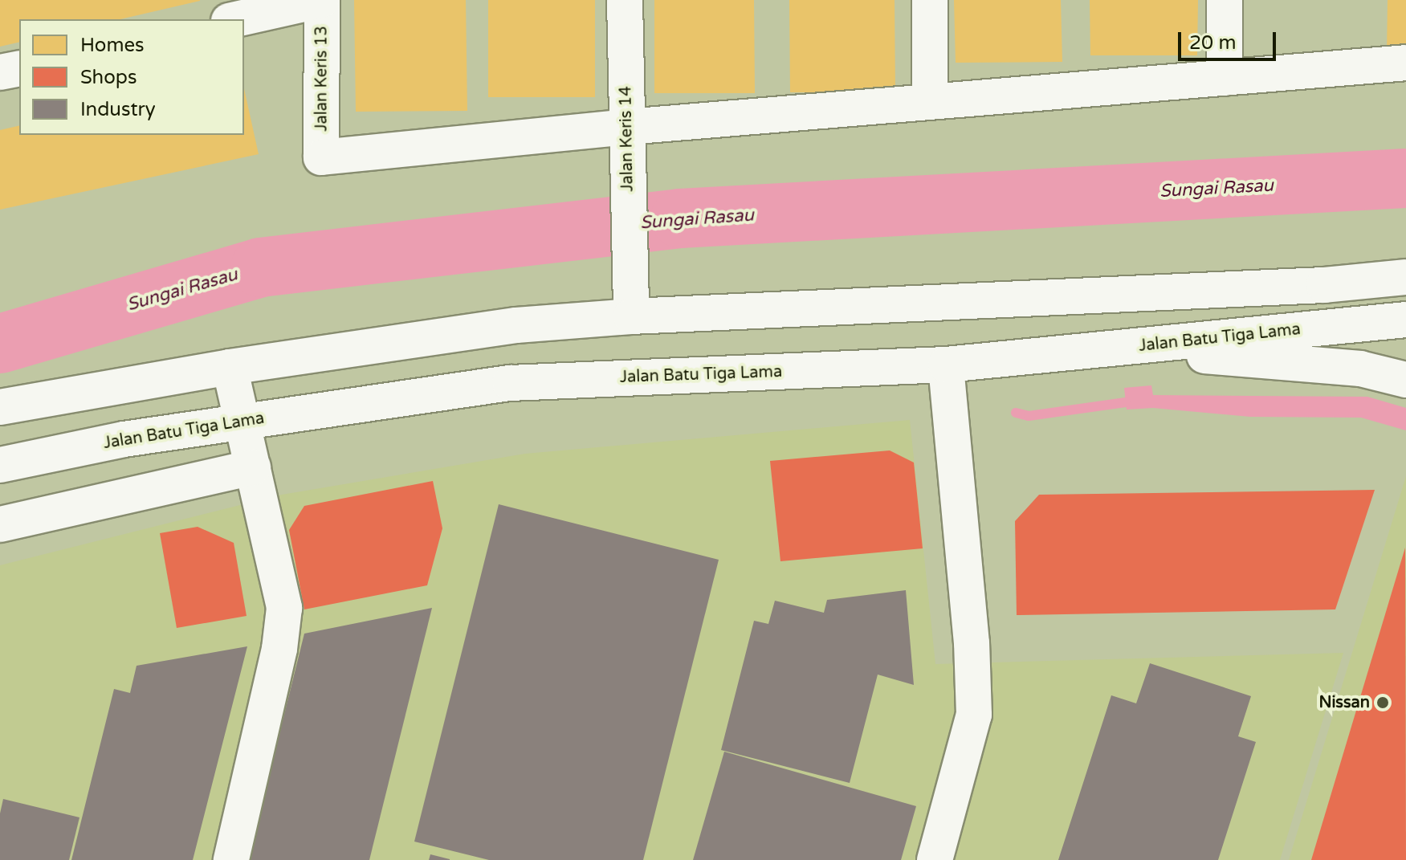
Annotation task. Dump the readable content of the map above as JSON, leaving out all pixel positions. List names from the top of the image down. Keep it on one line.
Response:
{"streets":{"street":["Jalan Keris 13","Jalan Keris 14","Jalan Batu Tiga Lama"]},"crossings":[["Jalan Keris 13","Jalan Keris 14"]],"water":["Sungai Rasau"],"places":["Nissan"],"legend":["Homes","Shops","Industry"],"scale_bar":"20 m"}
